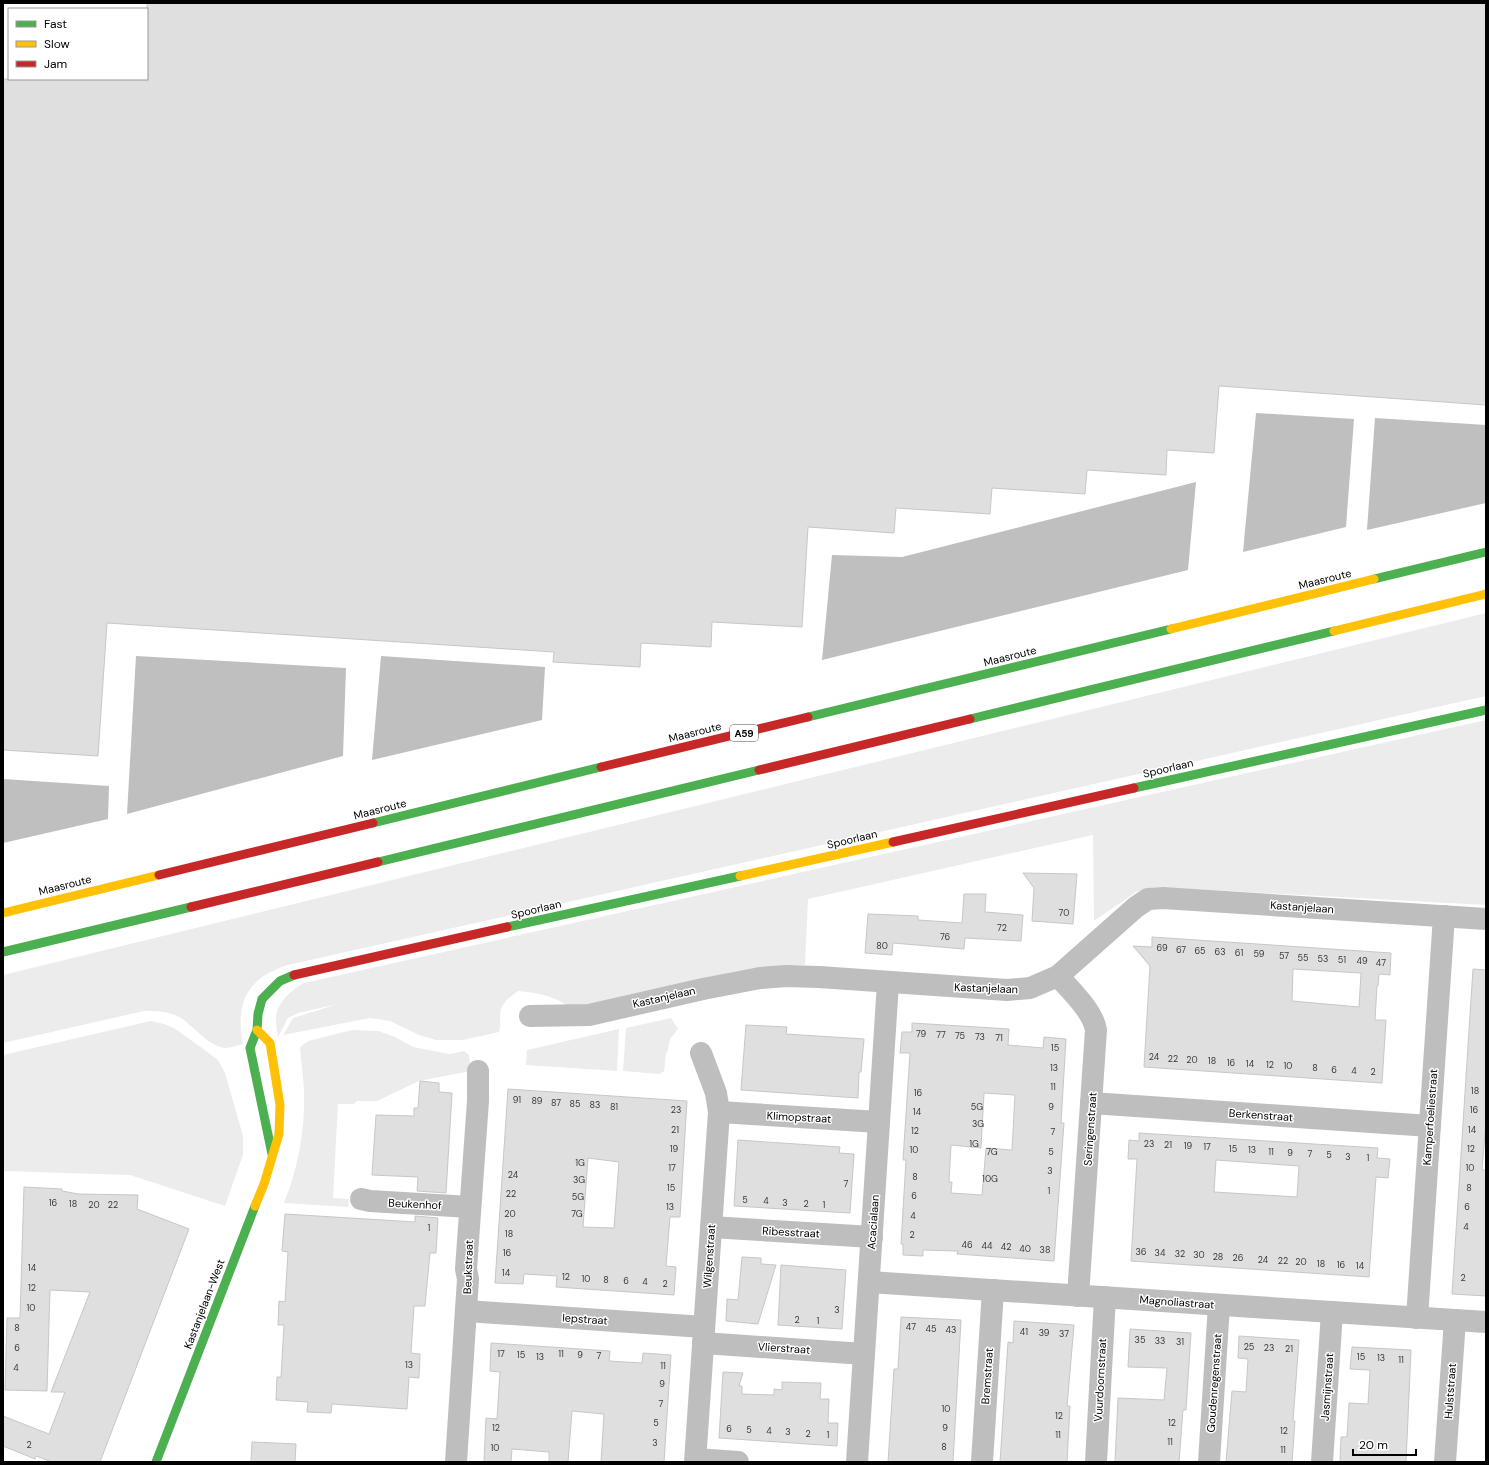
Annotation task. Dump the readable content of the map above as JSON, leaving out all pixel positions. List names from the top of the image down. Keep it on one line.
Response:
{"streets":{"main road":["Maasroute","A59","Spoorlaan","Kastanjelaan-West"],"street":["Kastanjelaan","Berkenstraat","Klimopstraat","Kamperfoeliestraat","Seringenstraat","Beukenhof","Acacialaan","Ribesstraat","Wilgenstraat","Beukstraat","Magnoliastraat","Iepstraat","Vlierstraat","Bremstraat","Vuurdoornstraat","Goudenregenstraat","Jasmijnstraat","Hulststraat"]},"crossings":[["Spoorlaan","Kastanjelaan-West"],["Kastanjelaan","Kamperfoeliestraat"],["Kastanjelaan","Seringenstraat"],["Kastanjelaan","Acacialaan"],["Berkenstraat","Kamperfoeliestraat"],["Berkenstraat","Seringenstraat"],["Klimopstraat","Acacialaan"],["Klimopstraat","Wilgenstraat"],["Kamperfoeliestraat","Magnoliastraat"],["Seringenstraat","Magnoliastraat"],["Beukenhof","Beukstraat"],["Acacialaan","Ribesstraat"],["Acacialaan","Magnoliastraat"],["Acacialaan","Vlierstraat"],["Ribesstraat","Wilgenstraat"],["Wilgenstraat","Iepstraat"],["Wilgenstraat","Vlierstraat"],["Beukstraat","Iepstraat"],["Magnoliastraat","Bremstraat"],["Magnoliastraat","Vuurdoornstraat"],["Magnoliastraat","Goudenregenstraat"],["Magnoliastraat","Jasmijnstraat"],["Magnoliastraat","Hulststraat"],["Iepstraat","Vlierstraat"]],"house_numbers":["70","72","76","80","69","67","65","63","61","59","57","55","53","51","49","47","79","77","75","73","71","15","24","22","20","18","16","14","12","10","13","8","6","4","2","11","18","16","91","89","87","85","83","81","5G","9","23","16","14","3G","21","14","12","7","1G","23","21","19","17","19","15","12","10","13","7G","5","11","9","7","5","3","1","1G","17","10","3","24","8","10G","3G","7","15","8","1","22","6","5G","5","4","16","3","18","2","20","22","1","13","6","20","7G","4","4","1","18","2","46","44","42","40","38","36","16","34","32","30","28","26","24","22","20","18","16","14","14","14","12","2","10","8","6","4","2","12","10","3","2","1","47","8","45","43","41","39","37","35","33","31","25","6","23","21","17","11","15","9","7","13","15","13","11","13","11","4","9","7","10","12","5","12","12","9","6","5","4","12","3","2","1","11","11","3","2","8","10","11"],"legend":["Fast","Slow","Jam"],"scale_bar":"20 m"}
